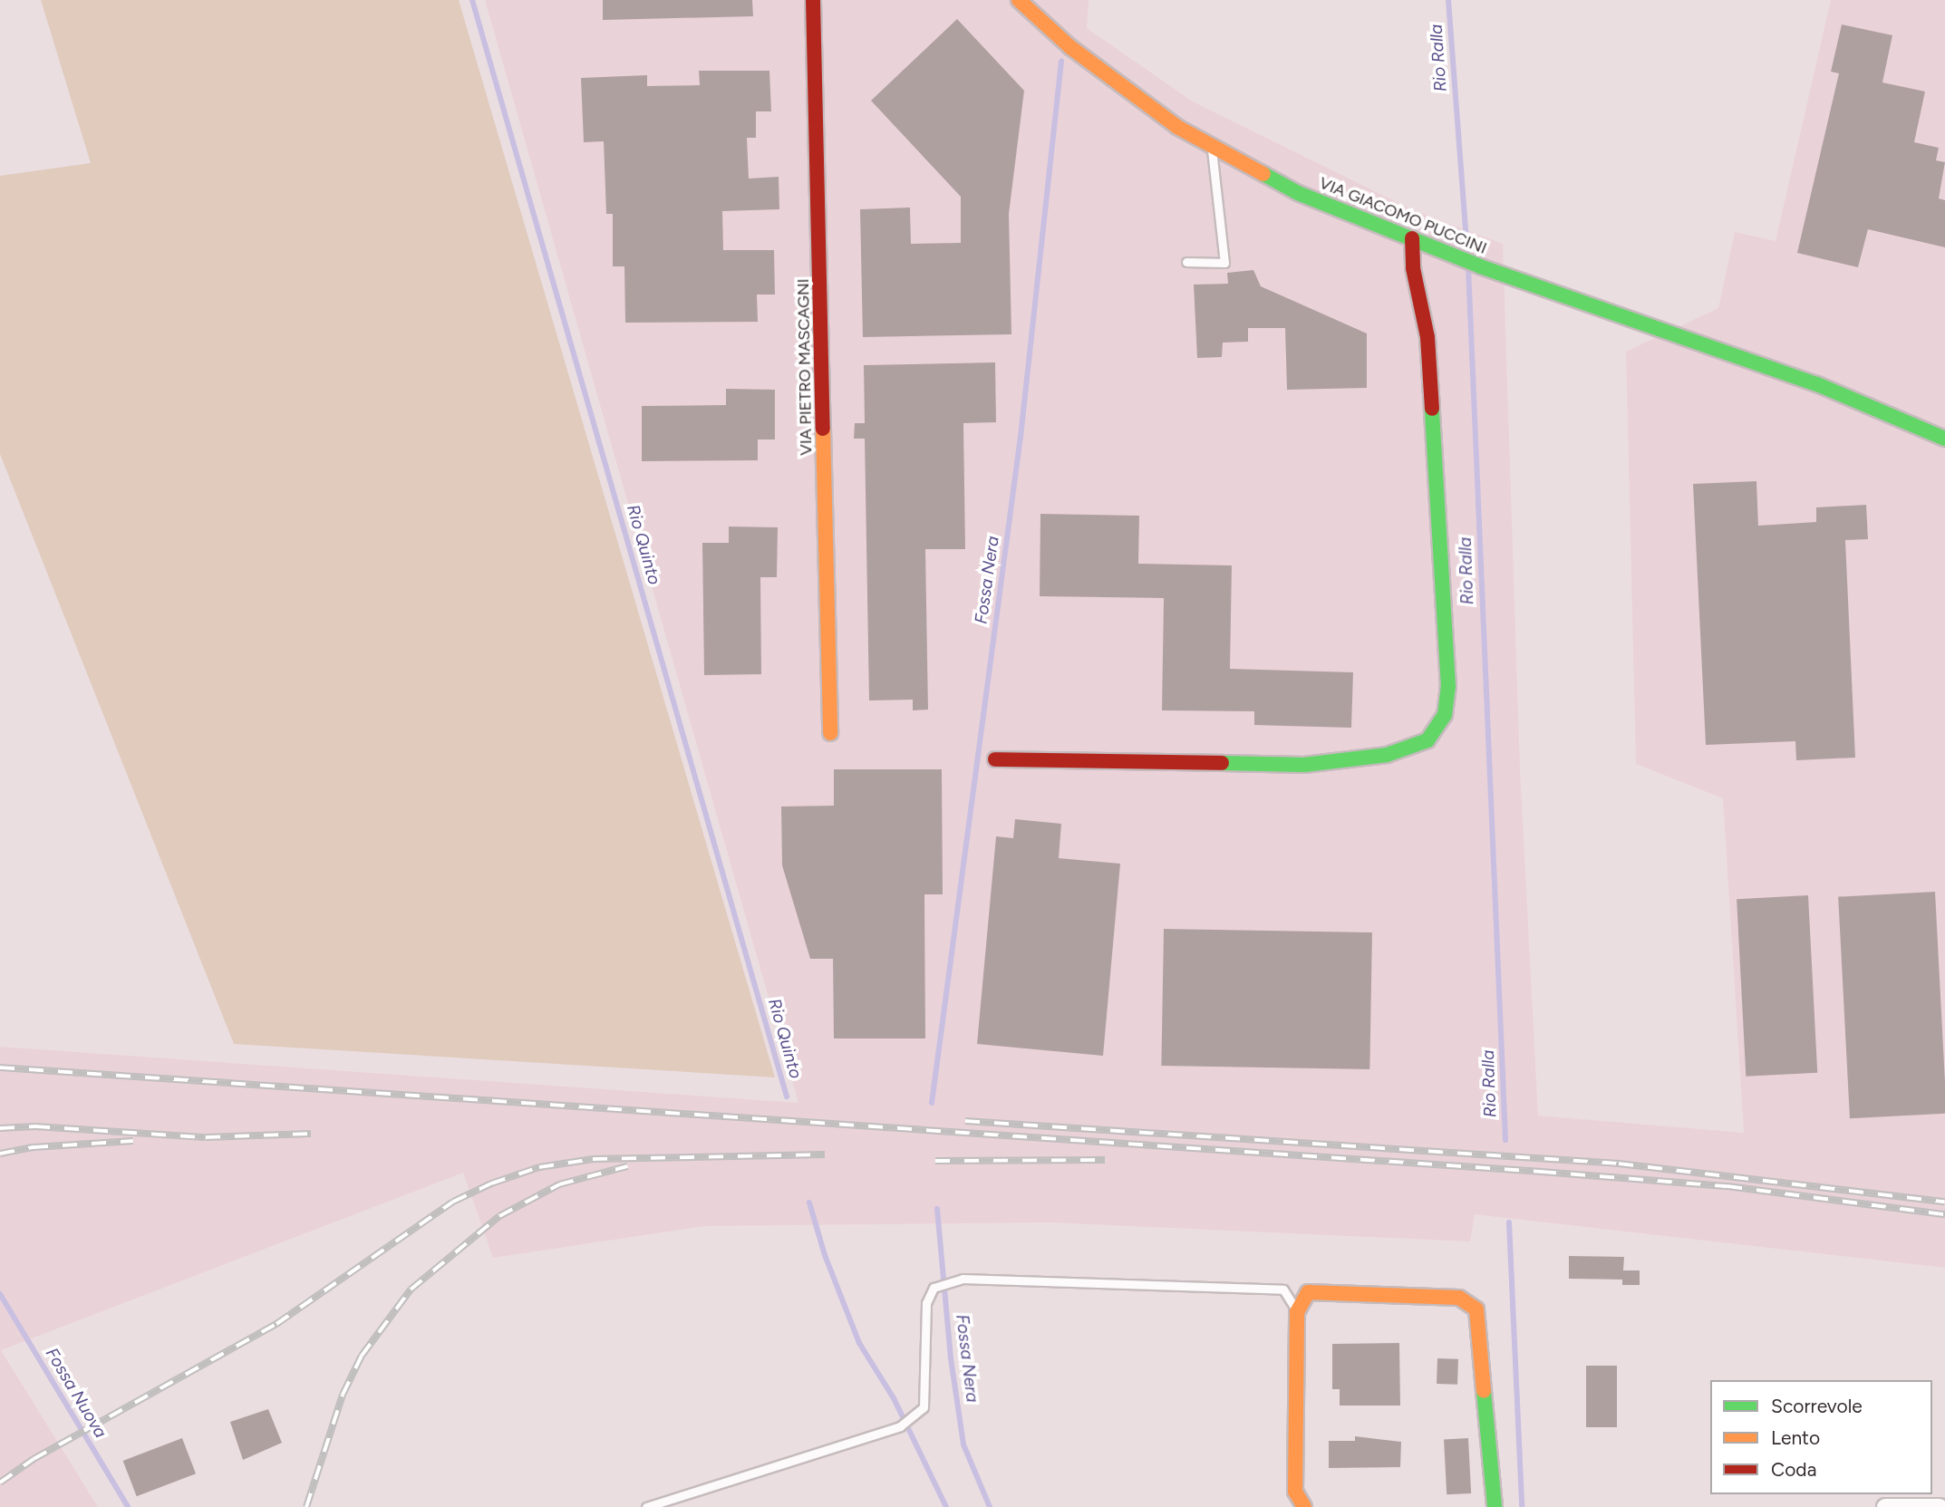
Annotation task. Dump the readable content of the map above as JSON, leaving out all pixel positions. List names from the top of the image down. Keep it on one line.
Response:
{"streets":{"street":["VIA GIACOMO PUCCINI","VIA PIETRO MASCAGNI"]},"water":["Rio Ralla","Rio Quinto","Fossa Nera","Fossa Nuova"],"legend":["Scorrevole","Lento","Coda"]}
